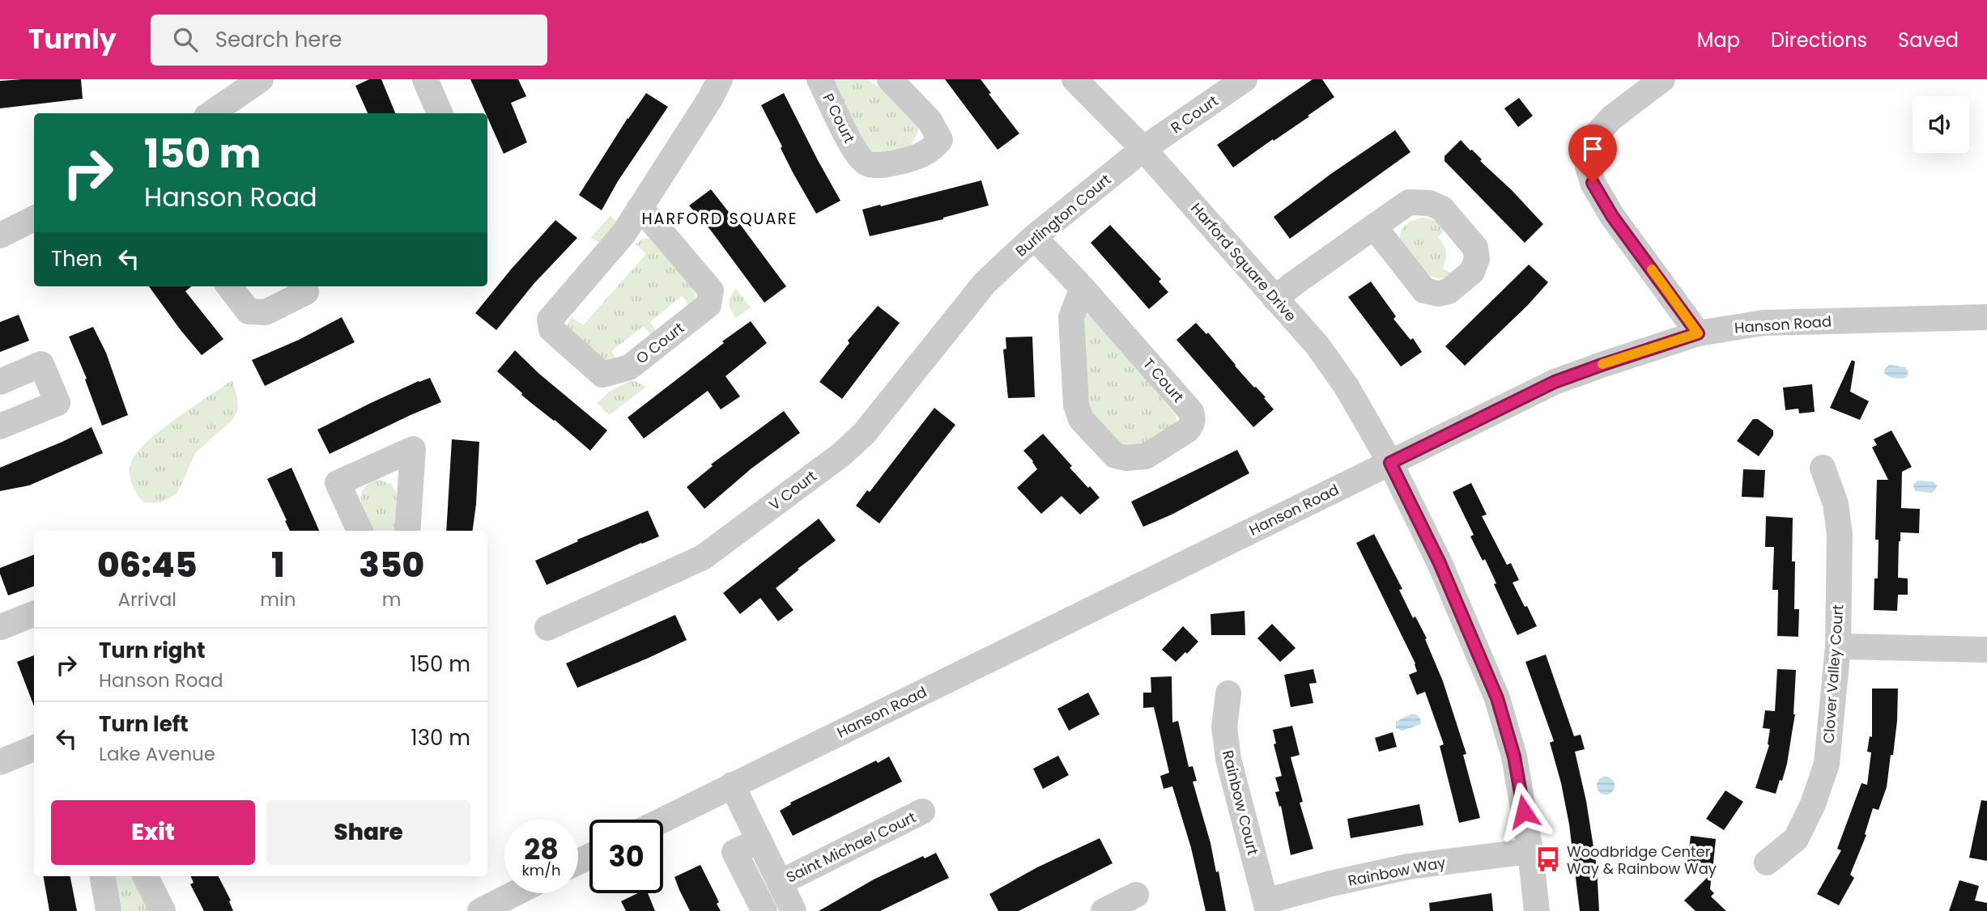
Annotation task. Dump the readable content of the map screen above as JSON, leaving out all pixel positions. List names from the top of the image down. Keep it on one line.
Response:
{"streets":{"street":["R Court","P Court","Burlington Court","Harford Square Drive","Hanson Road","O Court","T Court","V Court","Clover Valley Court","Rainbow Court","Saint Michael Court","Rainbow Way"]},"crossings":[["R Court","Burlington Court"],["R Court","Harford Square Drive"],["Burlington Court","Harford Square Drive"],["Burlington Court","T Court"],["Burlington Court","V Court"],["Harford Square Drive","Hanson Road"],["Harford Square Drive","Rainbow Way"],["Rainbow Court","Rainbow Way"]],"districts":["HARFORD SQUARE"],"places":{"bus stop":["Woodbridge Center Way & Rainbow Way"]},"page":{"header":"Turnly","search":"Search here","nav":["Map","Directions","Saved"],"turn":["150 m","Hanson Road"],"then":"Then","eta":["06:45","Arrival","1","min","350","m"],"list":[{"name":"Turn right","note":"Hanson Road","value":"150 m"},{"name":"Turn left","note":"Lake Avenue","value":"130 m"}],"buttons":["Exit","Share"],"speed":"28 km/h","limit":"30"}}
